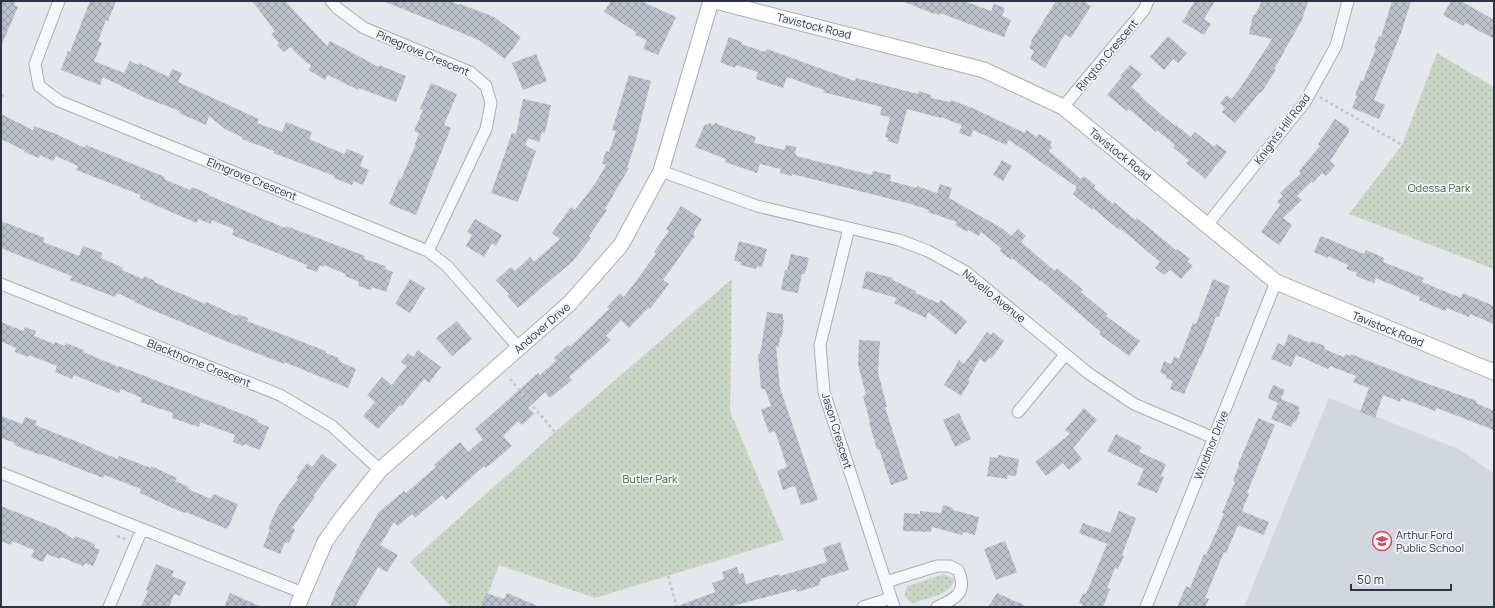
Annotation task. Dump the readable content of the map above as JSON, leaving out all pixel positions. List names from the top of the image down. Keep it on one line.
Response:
{"streets":{"street":["Tavistock Road","Pinegrove Crescent","Rington Crescent","Knights Hill Road","Elmgrove Crescent","Novello Avenue","Andover Drive","Blackthorne Crescent","Jason Crescent","Windmor Drive"]},"crossings":[["Tavistock Road","Rington Crescent"],["Tavistock Road","Knights Hill Road"],["Tavistock Road","Windmor Drive"],["Pinegrove Crescent","Elmgrove Crescent"],["Elmgrove Crescent","Andover Drive"],["Novello Avenue","Andover Drive"],["Novello Avenue","Jason Crescent"],["Novello Avenue","Windmor Drive"],["Andover Drive","Blackthorne Crescent"]],"parks":["Odessa Park","Butler Park"],"places":{"school or university":["Arthur Ford Public School"]},"scale_bar":"50 m"}
